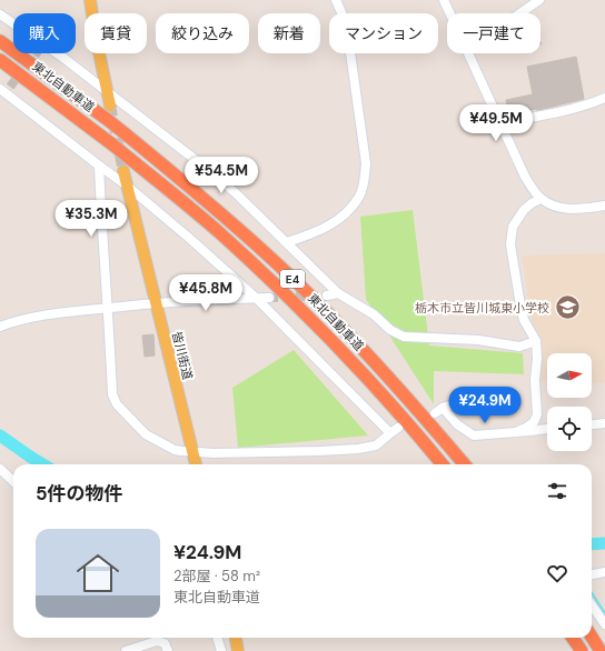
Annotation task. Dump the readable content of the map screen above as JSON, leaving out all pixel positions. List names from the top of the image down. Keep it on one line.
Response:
{"streets":{"highway":["東北自動車道","E4"],"main road":["皆川街道"]},"places":{"school or university":["栃木市立皆川城東小学校"]},"north":"right","page":{"chip":["購入","賃貸","絞り込み","新着","マンション","一戸建て"],"price":["¥49.5M","¥54.5M","¥35.3M","¥45.8M","¥24.9M"],"heading":"5件の物件","list":[{"name":"¥24.9M","note":"2部屋 · 58 m² · 東北自動車道"}]}}
